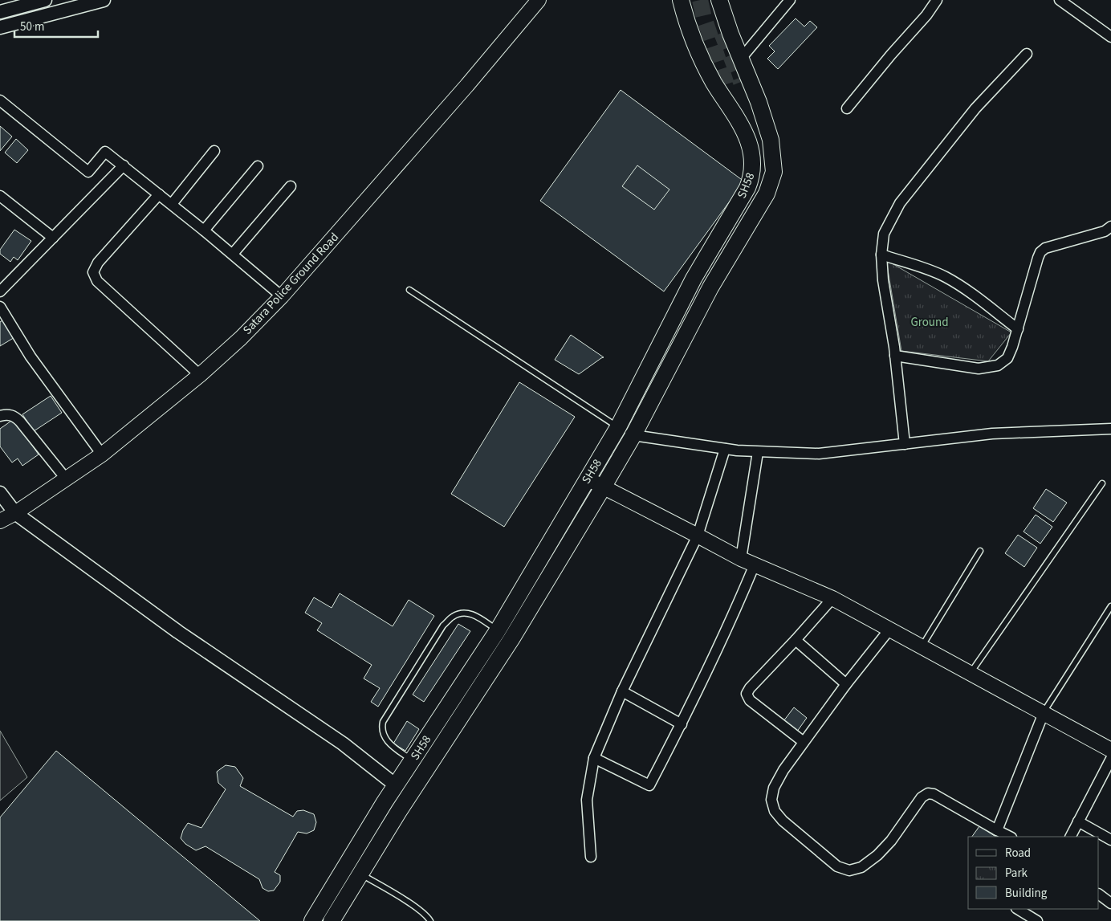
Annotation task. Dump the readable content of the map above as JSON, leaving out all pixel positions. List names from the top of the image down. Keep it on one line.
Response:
{"streets":{"main road":["SH58","Satara Police Ground Road"]},"parks":["Ground"],"legend":["Road","Park","Building"],"scale_bar":"50 m"}
